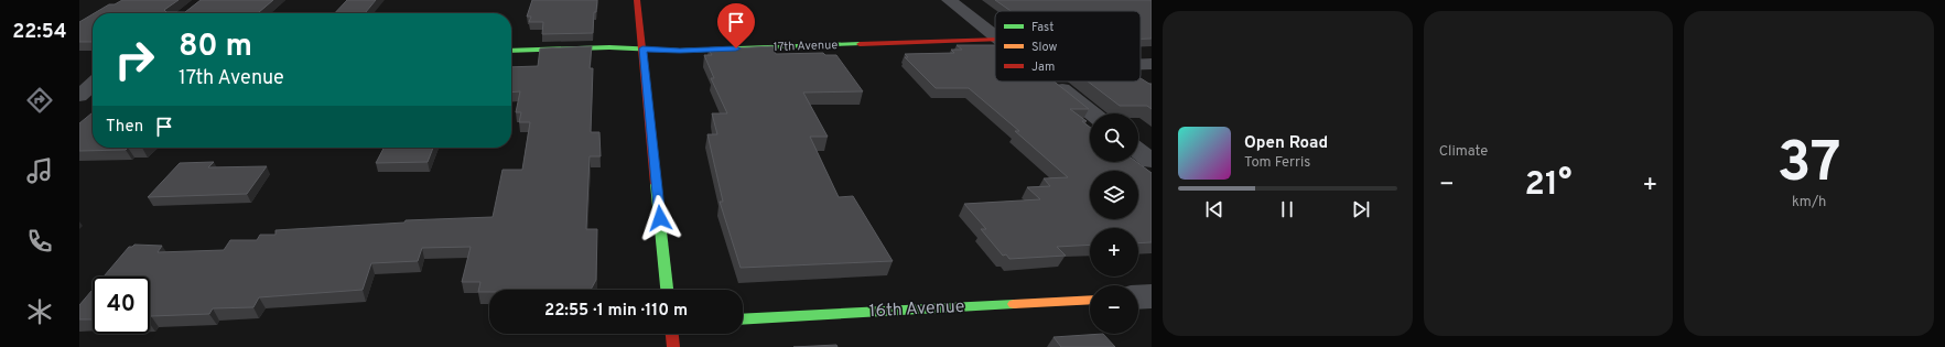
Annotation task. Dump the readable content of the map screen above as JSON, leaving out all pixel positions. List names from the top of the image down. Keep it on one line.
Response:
{"streets":{"street":["17th Avenue","16th Avenue"]},"legend":["Fast","Slow","Jam"],"page":{"tabs":"22:54","tile":["Climate",["37","km/h"]],"turn":["80 m","17th Avenue"],"then":"Then","map_buttons":["+","−"],"song":["Open Road","Tom Ferris"],"heat":["−","21°","+"],"limit":"40","trip":"22:55 · 1 min · 110 m"}}
